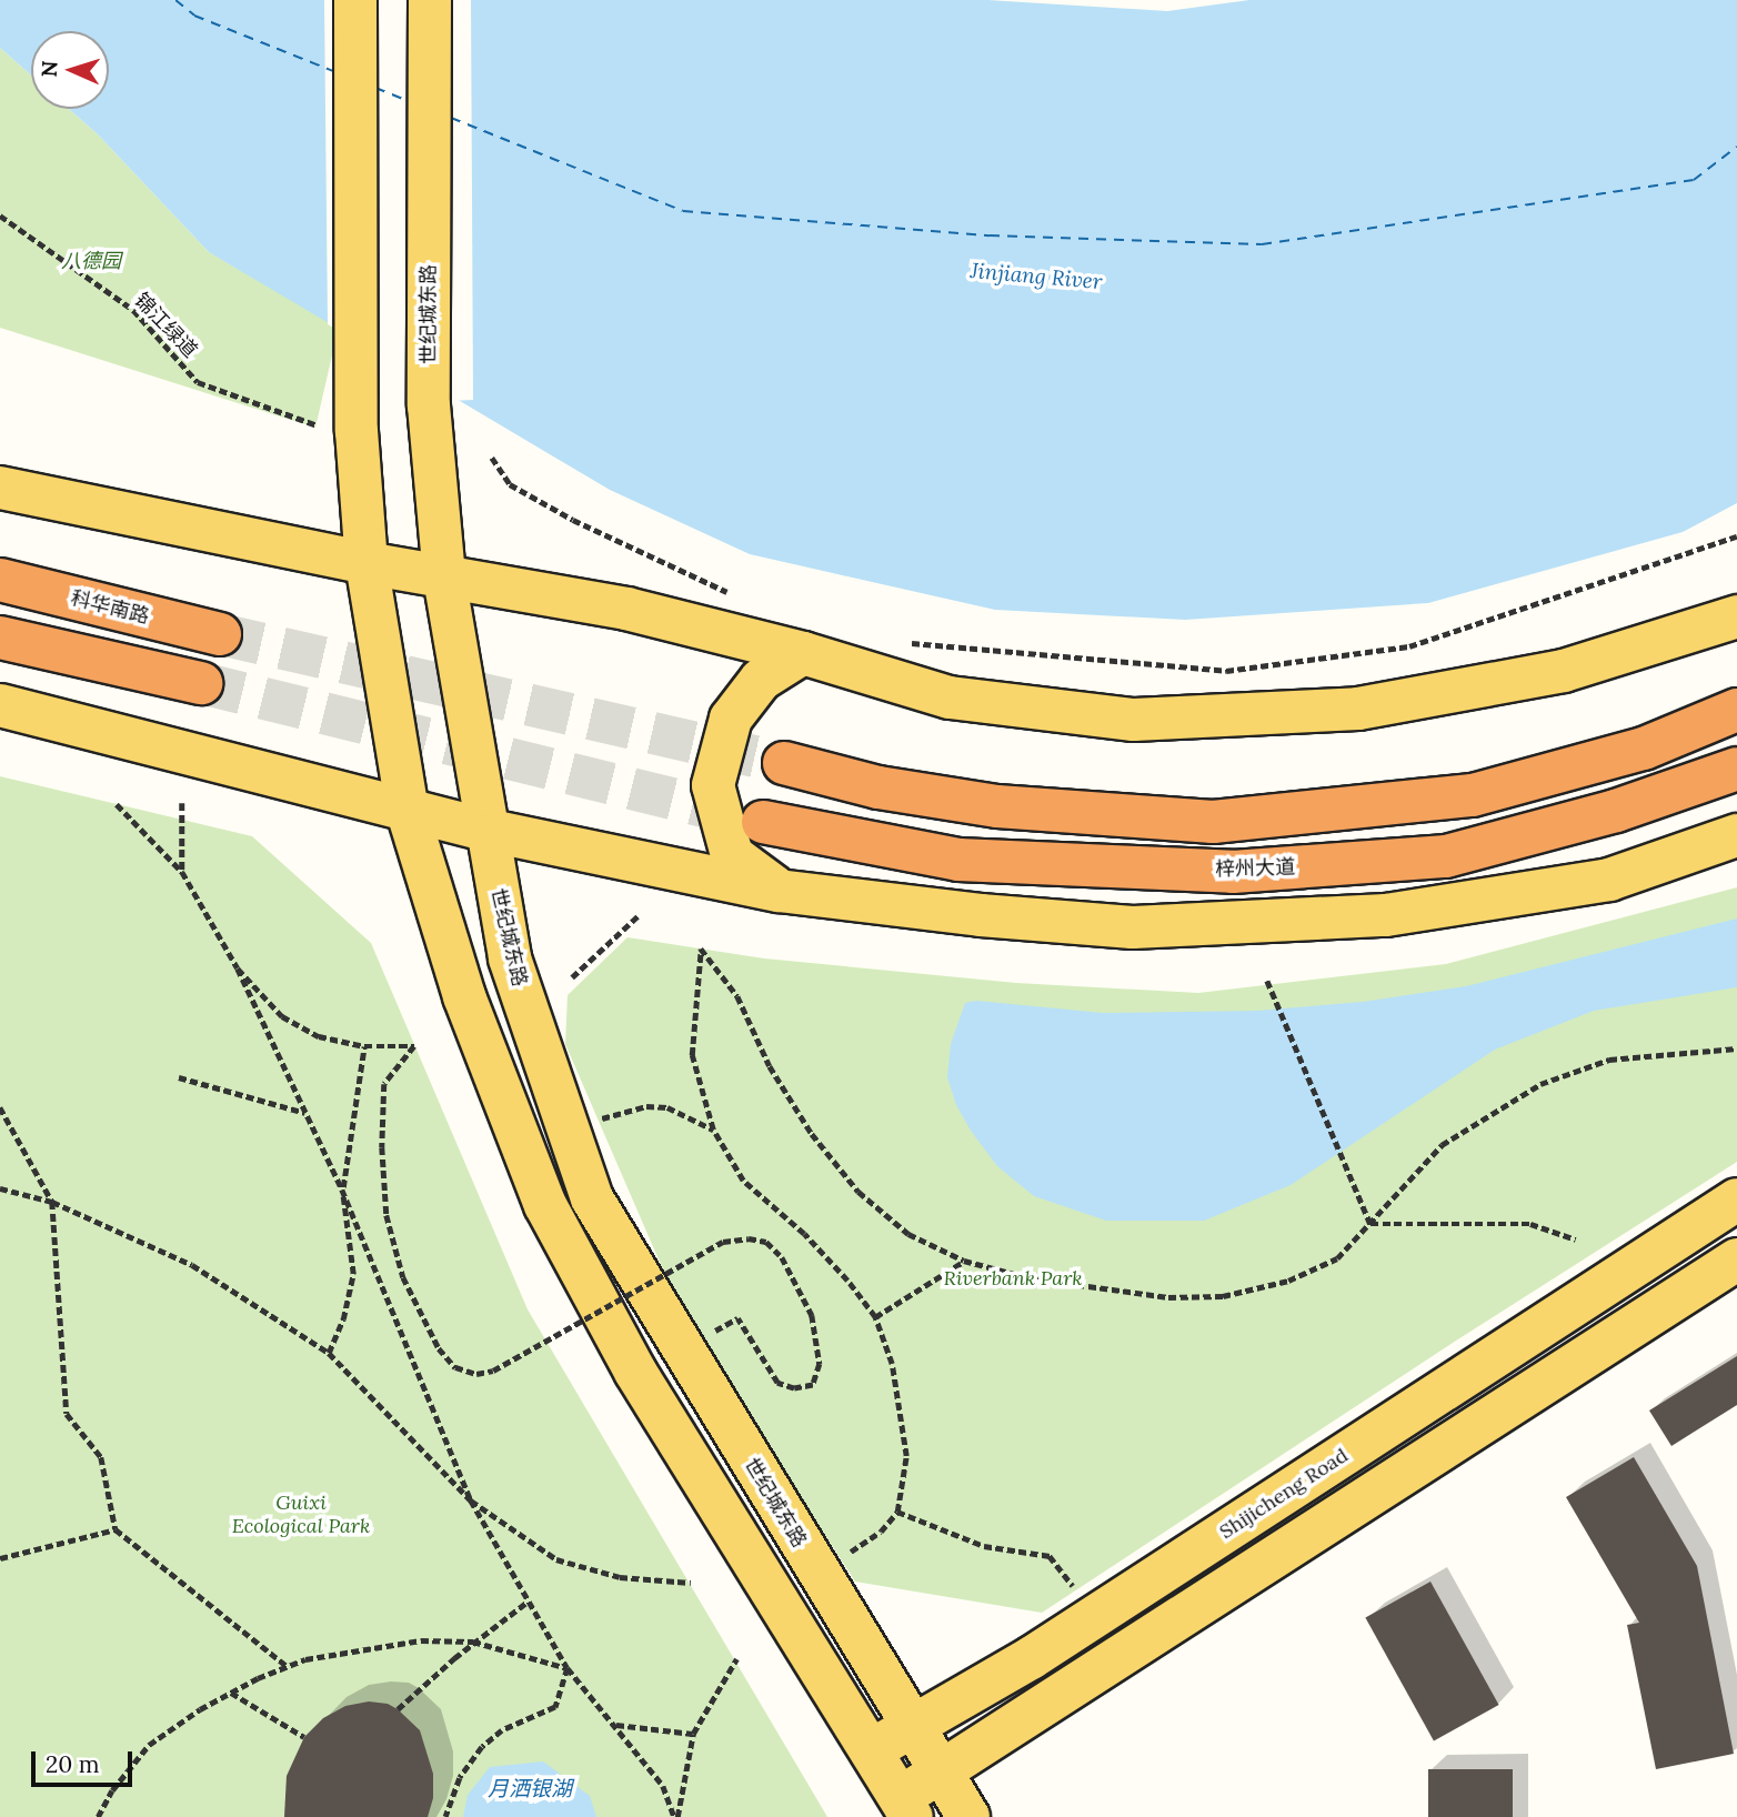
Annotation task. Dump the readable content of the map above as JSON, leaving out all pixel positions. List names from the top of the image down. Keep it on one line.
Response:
{"streets":{"highway":["科华南路","梓州大道"],"main road":["世纪城东路","Shijicheng Road"],"path":["锦江绿道"]},"crossings":[["世纪城东路","Shijicheng Road"]],"water":["Jinjiang River","月洒银湖"],"parks":["八德园","Riverbank Park","Guixi Ecological Park"],"scale_bar":"20 m","north":"left"}
